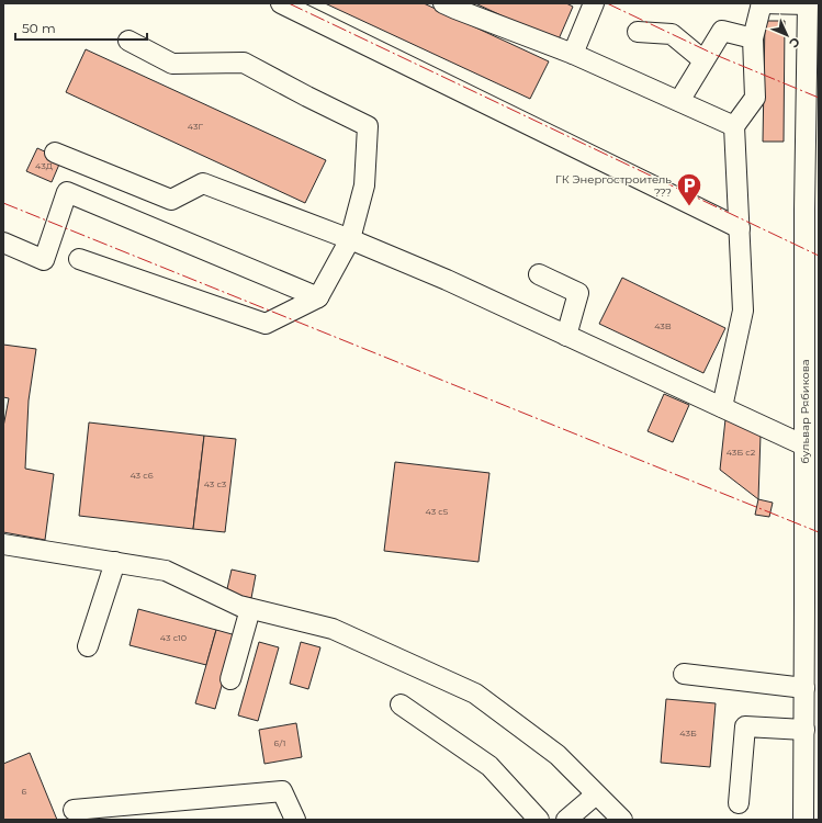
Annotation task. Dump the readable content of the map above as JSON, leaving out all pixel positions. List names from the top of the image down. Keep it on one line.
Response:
{"streets":{"street":["бульвар Рябикова"]},"places":{"parking":["ГК Энергостроитель ???"]},"house_numbers":["43Г","43Д","43В","43Б с2","43 с6","43 с3","43 с5","43 с10","43Б","6/1","6"],"scale_bar":"50 m","north":"bottom right"}
